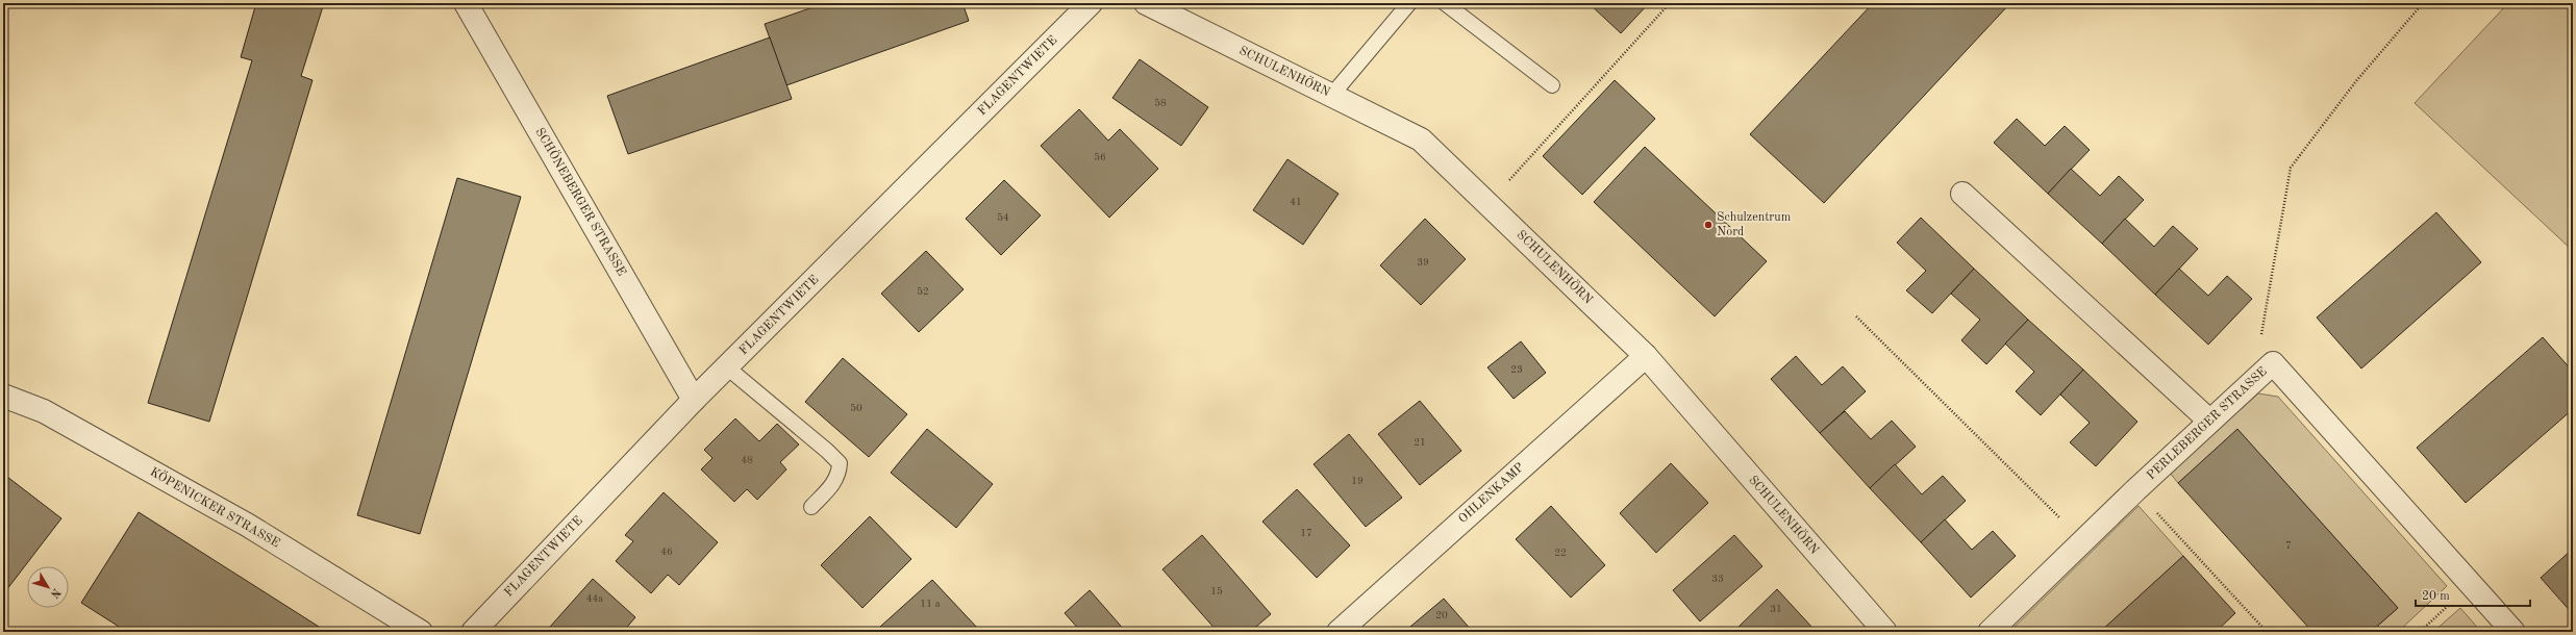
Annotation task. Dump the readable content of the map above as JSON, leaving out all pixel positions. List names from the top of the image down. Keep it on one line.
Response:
{"streets":{"street":["SCHULENHÖRN","FLAGENTWIETE","SCHÖNEBERGER STRASSE","PERLEBERGER STRASSE","OHLENKAMP","KÖPENICKER STRASSE"]},"crossings":[["SCHULENHÖRN","OHLENKAMP"],["FLAGENTWIETE","SCHÖNEBERGER STRASSE"]],"places":["Schulzentrum Nord"],"house_numbers":["58","56","41","54","39","52","23","50","21","48","19","17","7","46","22","33","15","44a","11 a","31","20"],"scale_bar":"20 m","north":"bottom right"}
